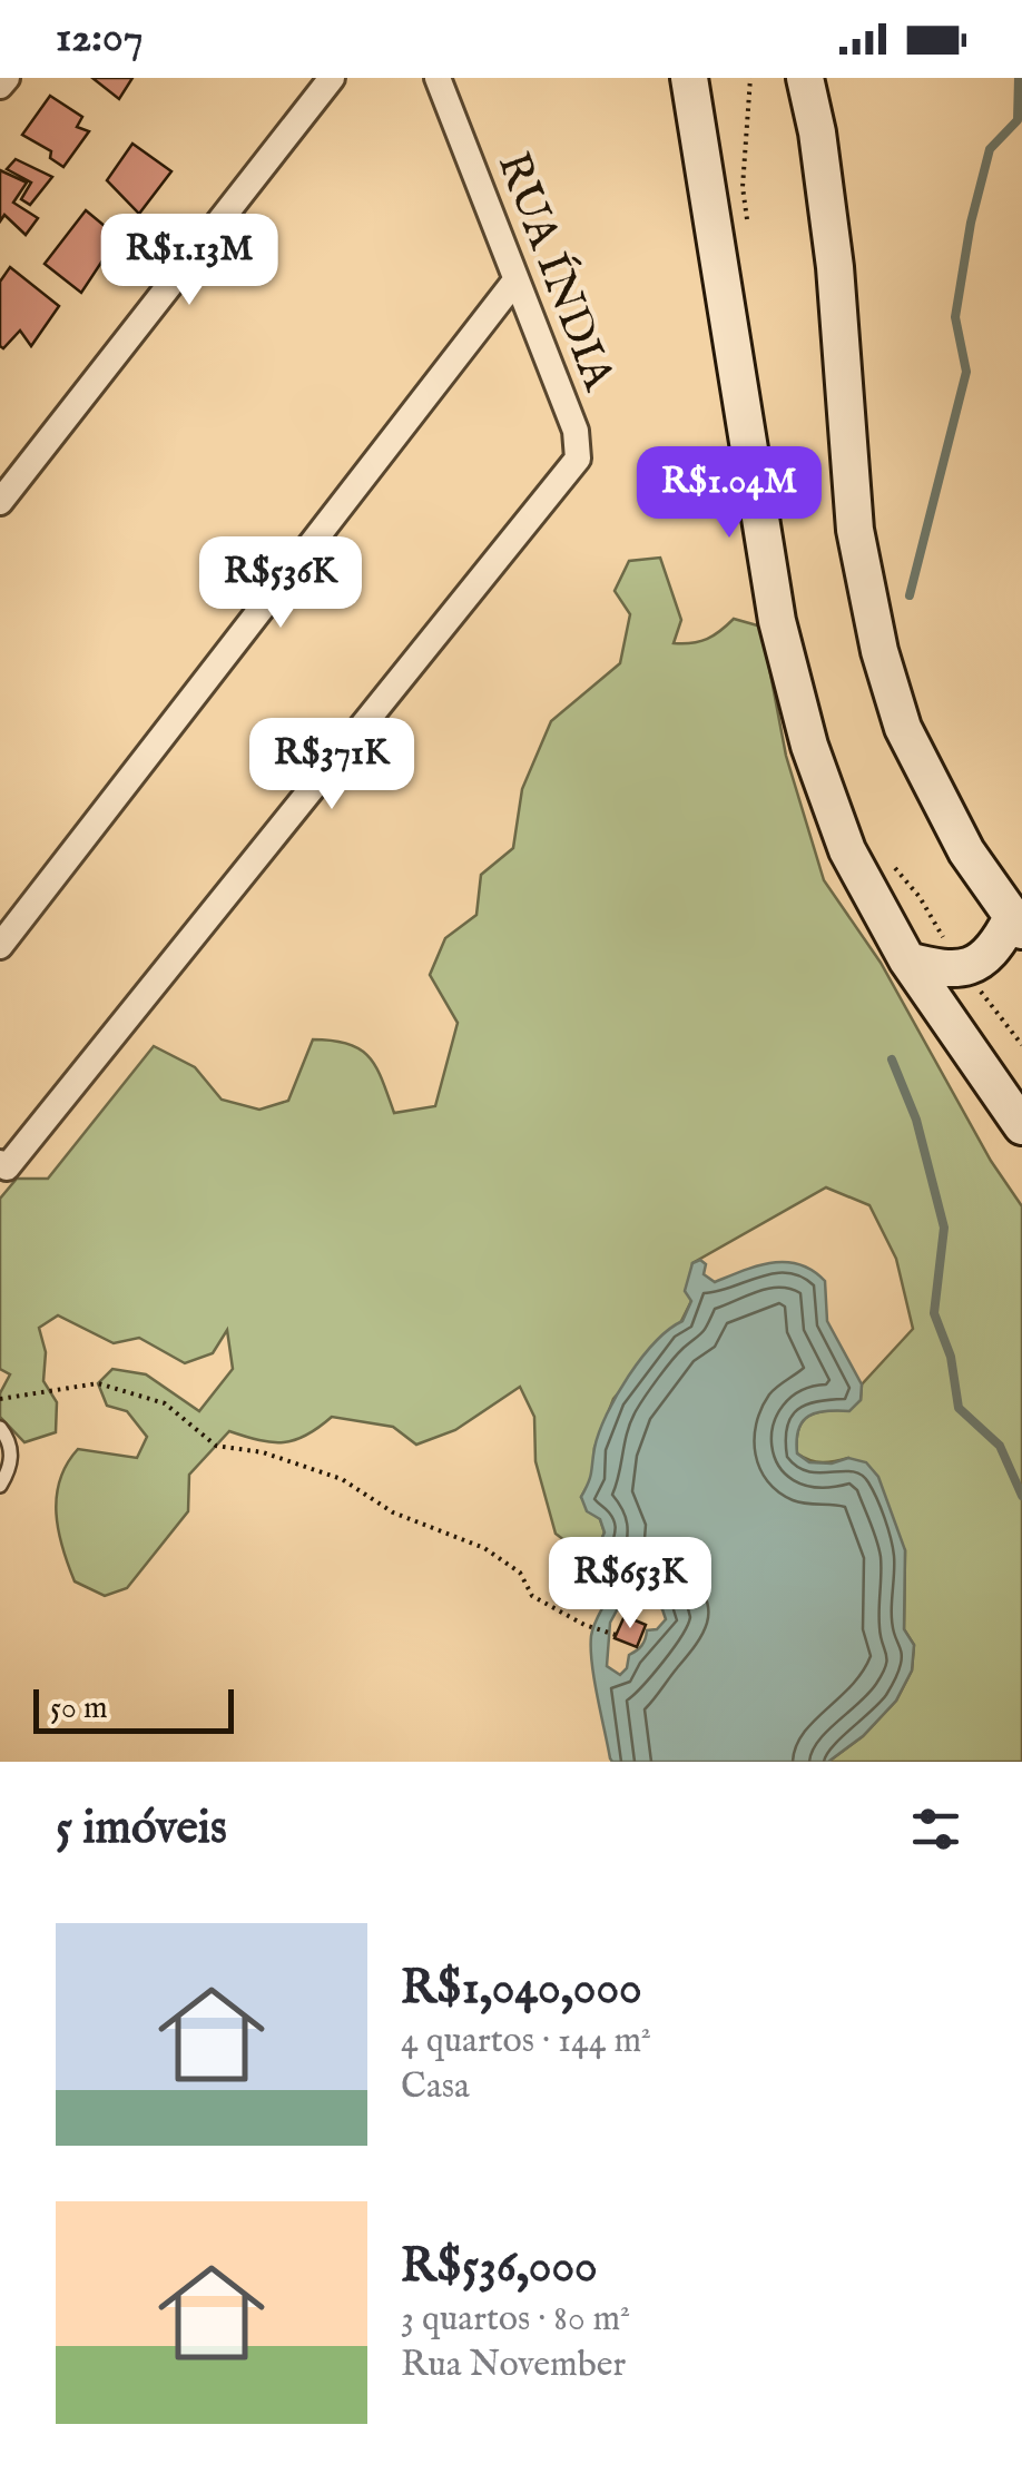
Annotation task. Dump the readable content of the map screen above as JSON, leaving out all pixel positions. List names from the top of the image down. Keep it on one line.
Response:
{"streets":{"street":["RUA ÍNDIA"]},"scale_bar":"50 m","page":{"status":"12:07","price":["R$1.13M","R$1.04M","R$536K","R$371K","R$653K"],"scale":"50 m","heading":"5 imóveis","list":[{"name":"R$1,040,000","note":"4 quartos · 144 m² · Casa"},{"name":"R$536,000","note":"3 quartos · 80 m² · Rua November"}]}}
